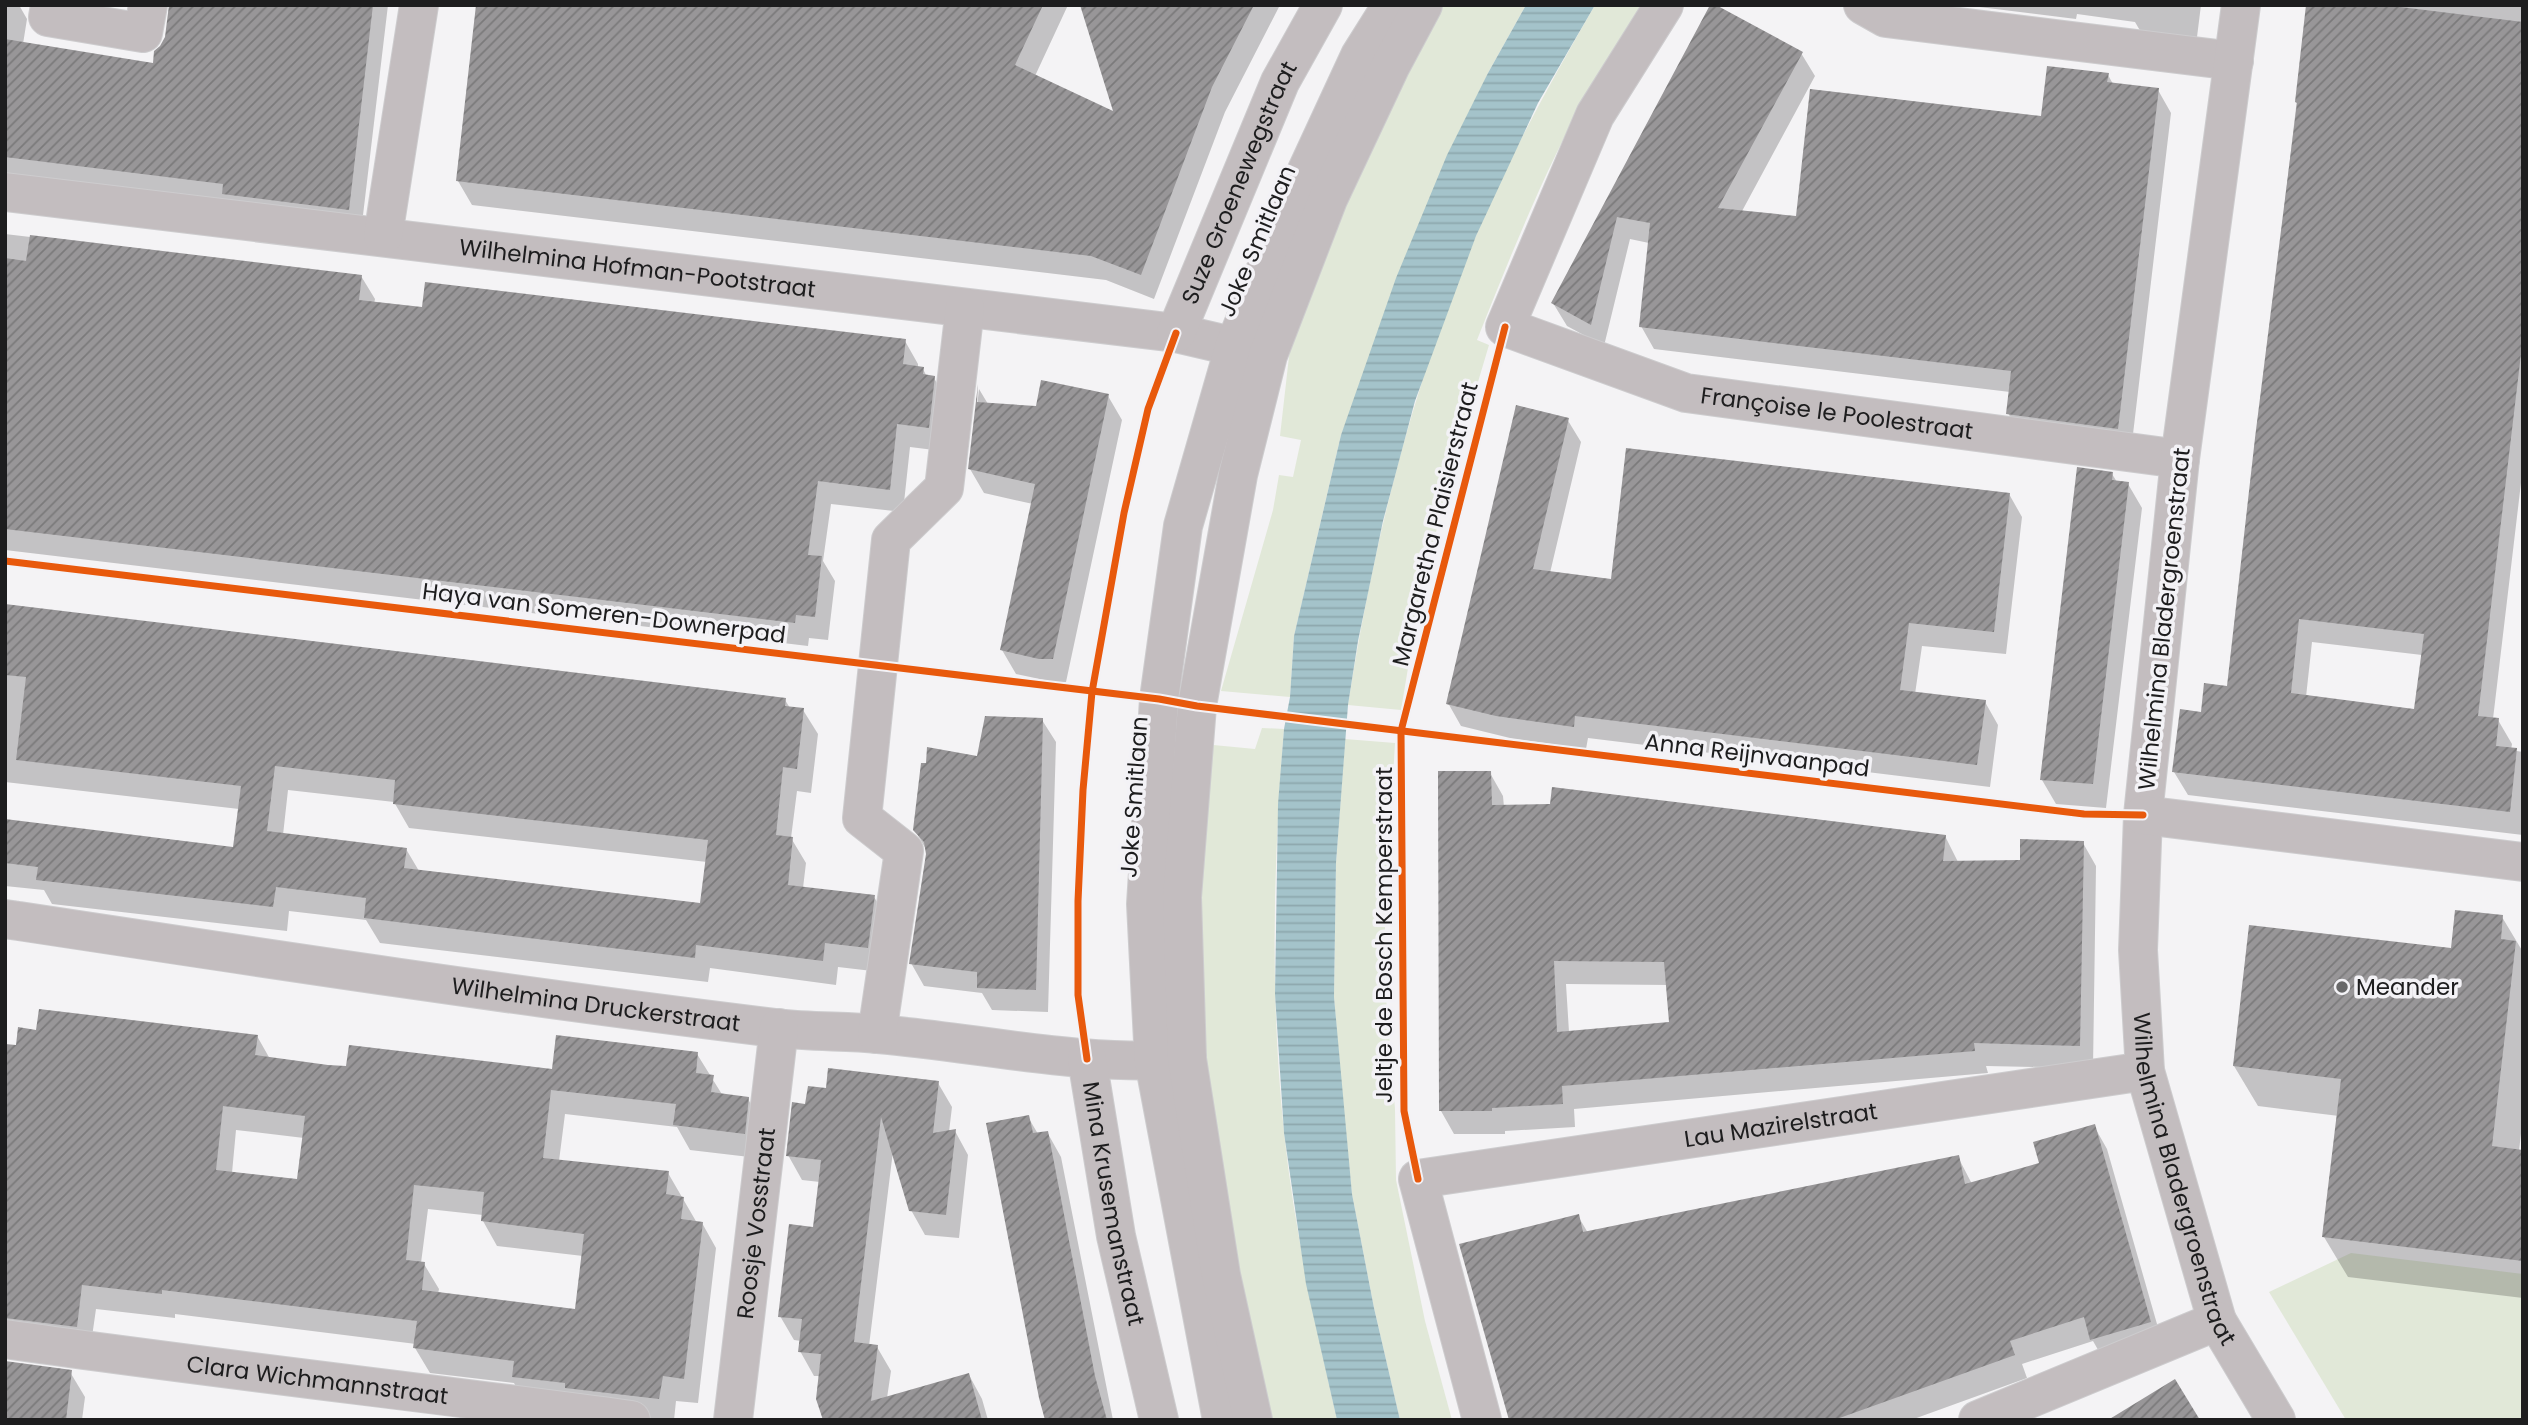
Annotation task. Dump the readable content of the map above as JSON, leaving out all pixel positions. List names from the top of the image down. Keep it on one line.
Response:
{"streets":{"street":["Suze Groenewegstraat","Joke Smitlaan","Wilhelmina Hofman-Pootstraat","Françoise le Poolestraat","Wilhelmina Bladergroenstraat","Wilhelmina Druckerstraat","Lau Mazirelstraat","Mina Krusemanstraat","Roosje Vosstraat","Clara Wichmannstraat"],"cycle path":["Margaretha Plaisierstraat","Haya van Someren-Downerpad"]},"crossings":[["Suze Groenewegstraat","Wilhelmina Hofman-Pootstraat"],["Joke Smitlaan","Wilhelmina Hofman-Pootstraat"],["Joke Smitlaan","Wilhelmina Druckerstraat"],["Françoise le Poolestraat","Wilhelmina Bladergroenstraat"],["Wilhelmina Bladergroenstraat","Lau Mazirelstraat"],["Wilhelmina Druckerstraat","Mina Krusemanstraat"],["Wilhelmina Druckerstraat","Roosje Vosstraat"]],"places":["Meander"]}
